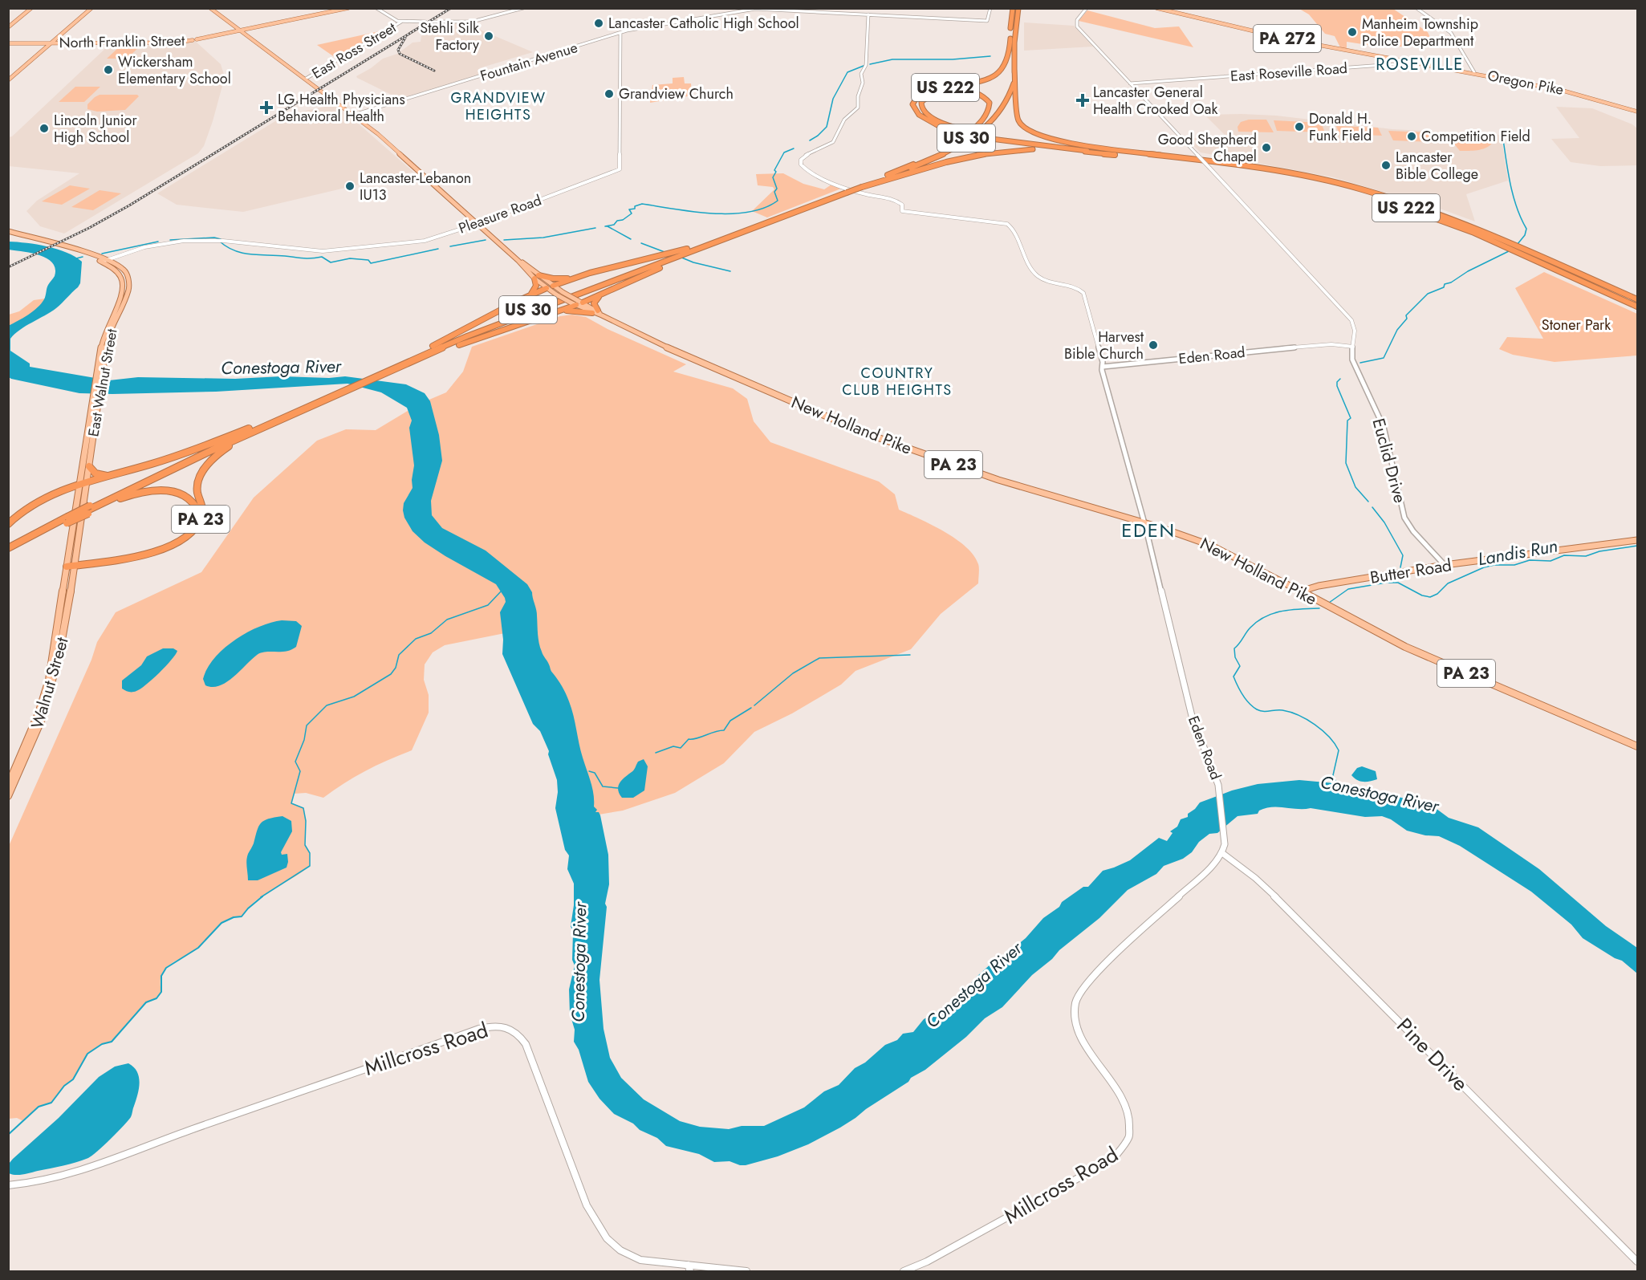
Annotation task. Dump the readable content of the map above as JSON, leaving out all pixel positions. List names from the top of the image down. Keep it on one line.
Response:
{"streets":{"highway":["US 222","US 30","PA 23"],"main road":["PA 272","North Franklin Street","Oregon Pike","East Walnut Street","New Holland Pike","Butter Road","Walnut Street"],"street":["East Ross Street","Fountain Avenue","East Roseville Road","Pleasure Road","Eden Road","Euclid Drive","Millcross Road","Pine Drive"]},"crossings":[["North Franklin Street","New Holland Pike"],["East Ross Street","New Holland Pike"],["Fountain Avenue","Pleasure Road"],["Fountain Avenue","New Holland Pike"],["East Roseville Road","Oregon Pike"],["US 222","US 30"],["US 30","PA 23"],["Pleasure Road","East Walnut Street"],["Pleasure Road","New Holland Pike"],["Eden Road","New Holland Pike"],["Eden Road","Euclid Drive"],["Eden Road","Millcross Road"],["Eden Road","Pine Drive"],["East Walnut Street","PA 23"],["East Walnut Street","Walnut Street"],["New Holland Pike","PA 23"],["New Holland Pike","Butter Road"],["Euclid Drive","Butter Road"],["PA 23","Walnut Street"],["Millcross Road","Pine Drive"]],"districts":["ROSEVILLE","GRANDVIEW HEIGHTS","COUNTRY CLUB HEIGHTS","EDEN"],"water":["Conestoga River","Landis Run"],"parks":["Stoner Park"],"places":{"other":["Lancaster Catholic High School","Manheim Township Police Department","Stehli Silk Factory","Wickersham Elementary School","Grandview Church","Donald H. Funk Field","Lincoln Junior High School","Competition Field","Good Shepherd Chapel","Lancaster Bible College","Lancaster-Lebanon IU13","Harvest Bible Church"],"health":["Lancaster General Health Crooked Oak","LG Health Physicians Behavioral Health"]}}
